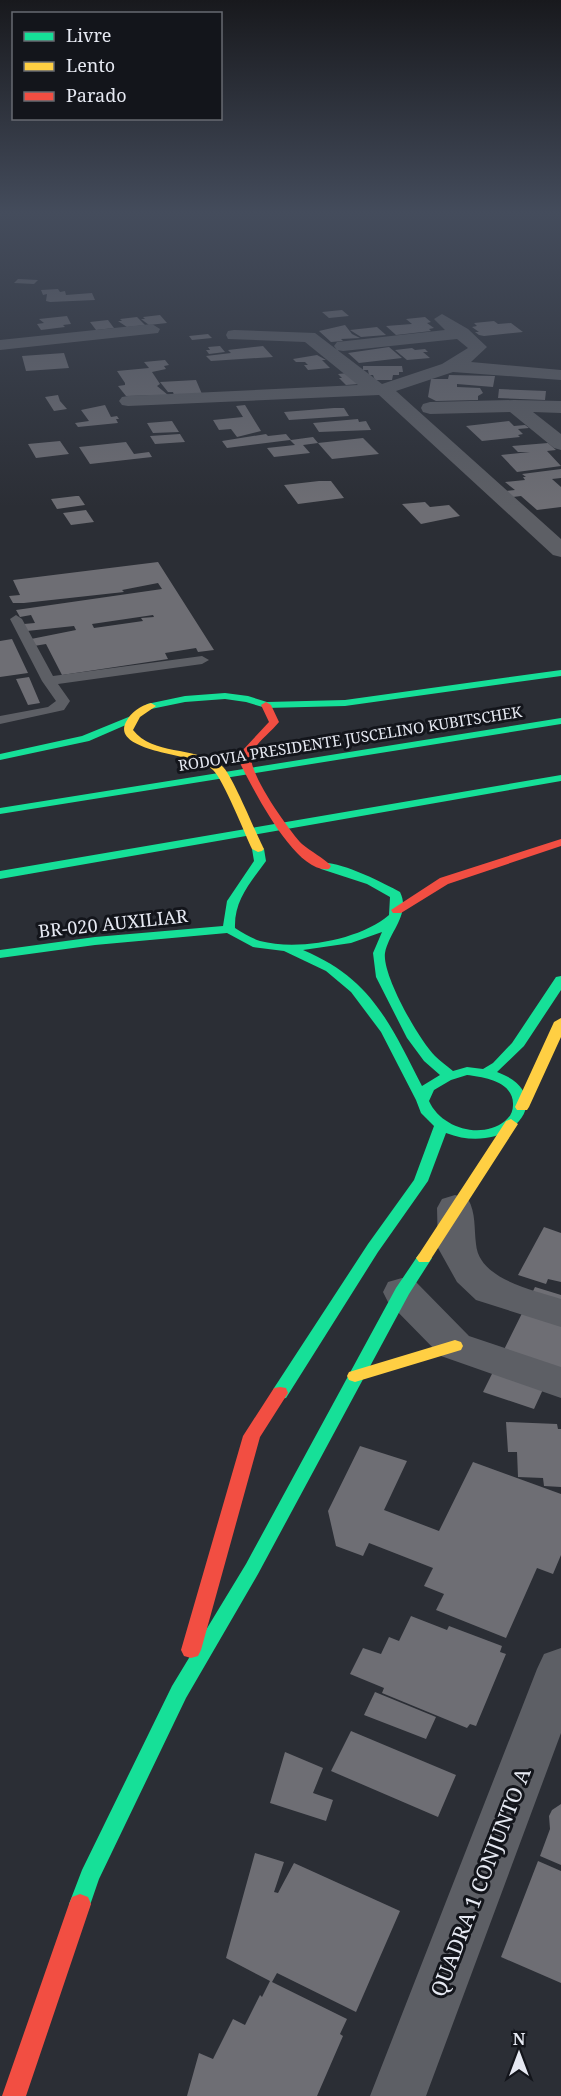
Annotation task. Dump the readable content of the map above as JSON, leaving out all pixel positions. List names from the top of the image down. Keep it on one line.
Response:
{"streets":{"main road":["RODOVIA PRESIDENTE JUSCELINO KUBITSCHEK","BR-020 AUXILIAR"],"street":["QUADRA 1 CONJUNTO A"]},"legend":["Livre","Lento","Parado"],"north":"top"}
